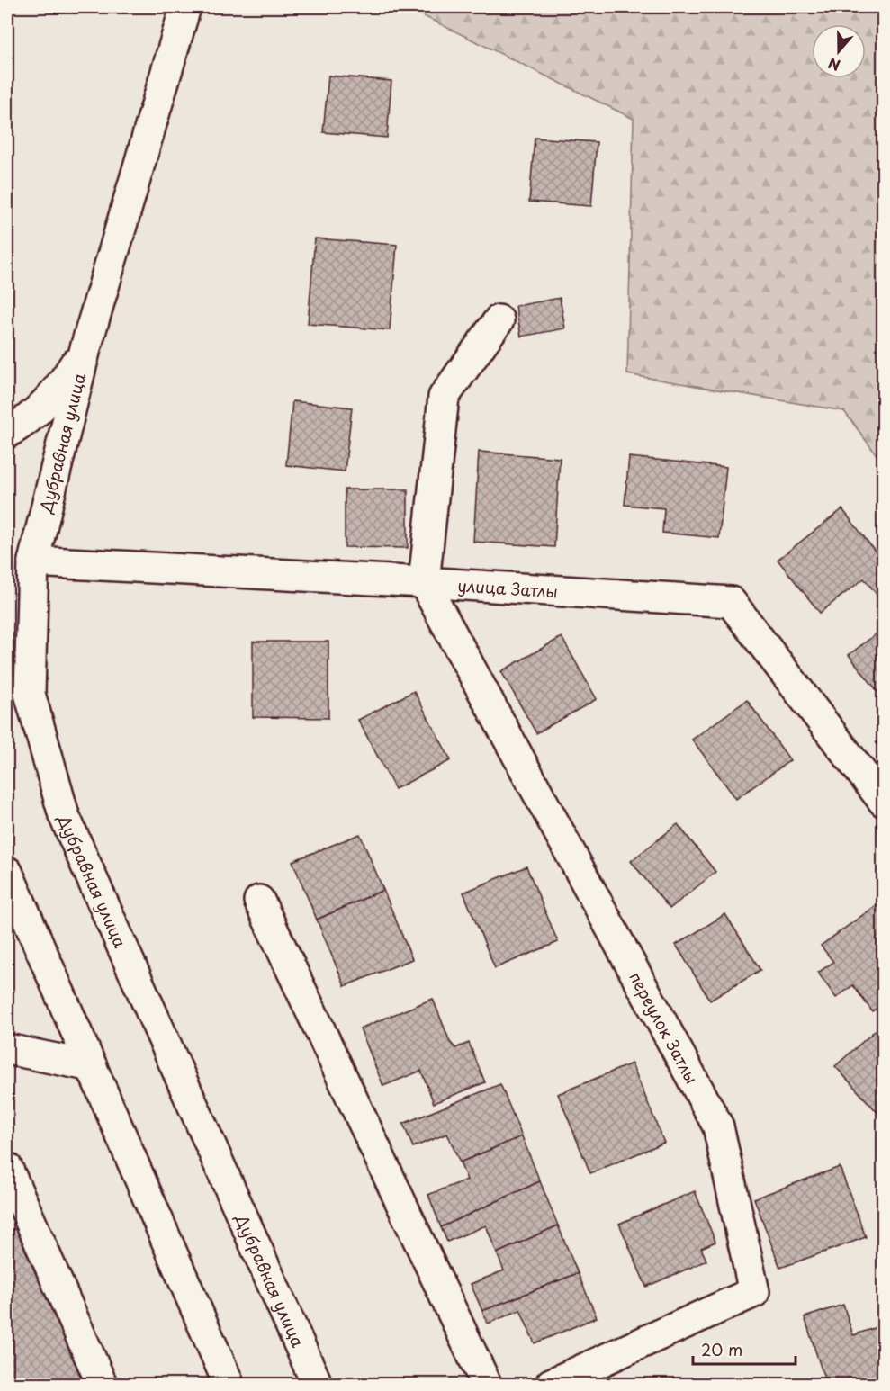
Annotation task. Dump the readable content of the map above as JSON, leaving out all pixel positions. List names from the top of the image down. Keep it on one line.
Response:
{"streets":{"street":["Дубравная улица","улица Затлы","переулок Затлы"]},"crossings":[["Дубравная улица","улица Затлы"],["улица Затлы","переулок Затлы"]],"scale_bar":"20 m","north":"bottom"}
